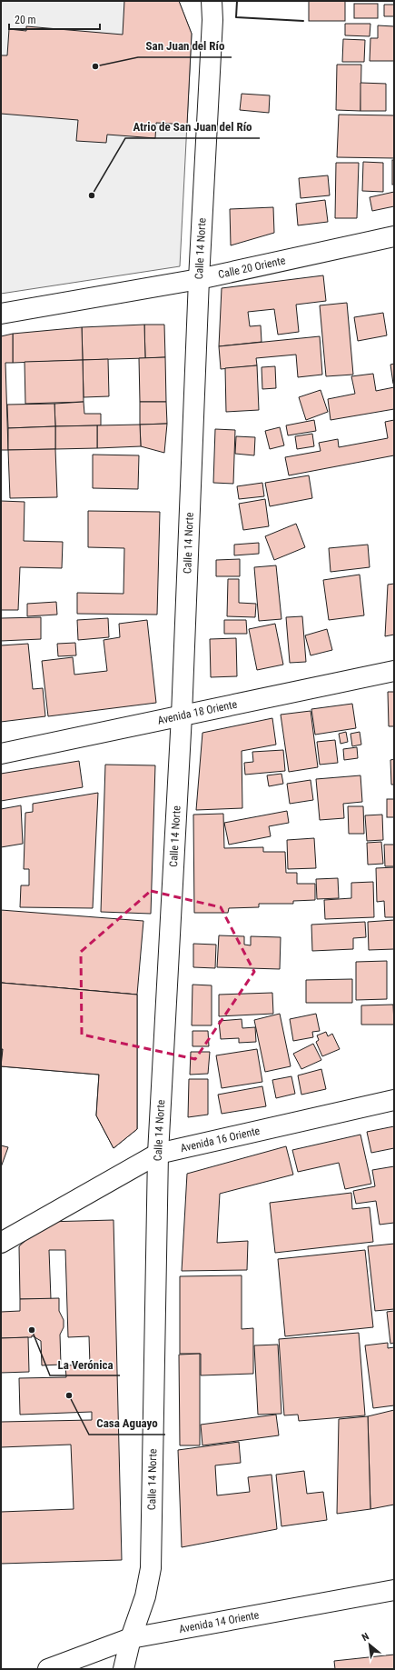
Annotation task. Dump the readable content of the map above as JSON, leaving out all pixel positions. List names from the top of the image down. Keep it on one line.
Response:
{"streets":{"street":["Calle 14 Norte","Calle 20 Oriente","Avenida 18 Oriente","Avenida 16 Oriente","Avenida 14 Oriente"]},"crossings":[["Calle 14 Norte","Calle 20 Oriente"],["Calle 14 Norte","Avenida 18 Oriente"],["Calle 14 Norte","Avenida 16 Oriente"],["Calle 14 Norte","Avenida 14 Oriente"]],"places":["San Juan del Río","Atrio de San Juan del Río","La Verónica","Casa Aguayo"],"scale_bar":"20 m","north":"top left"}
